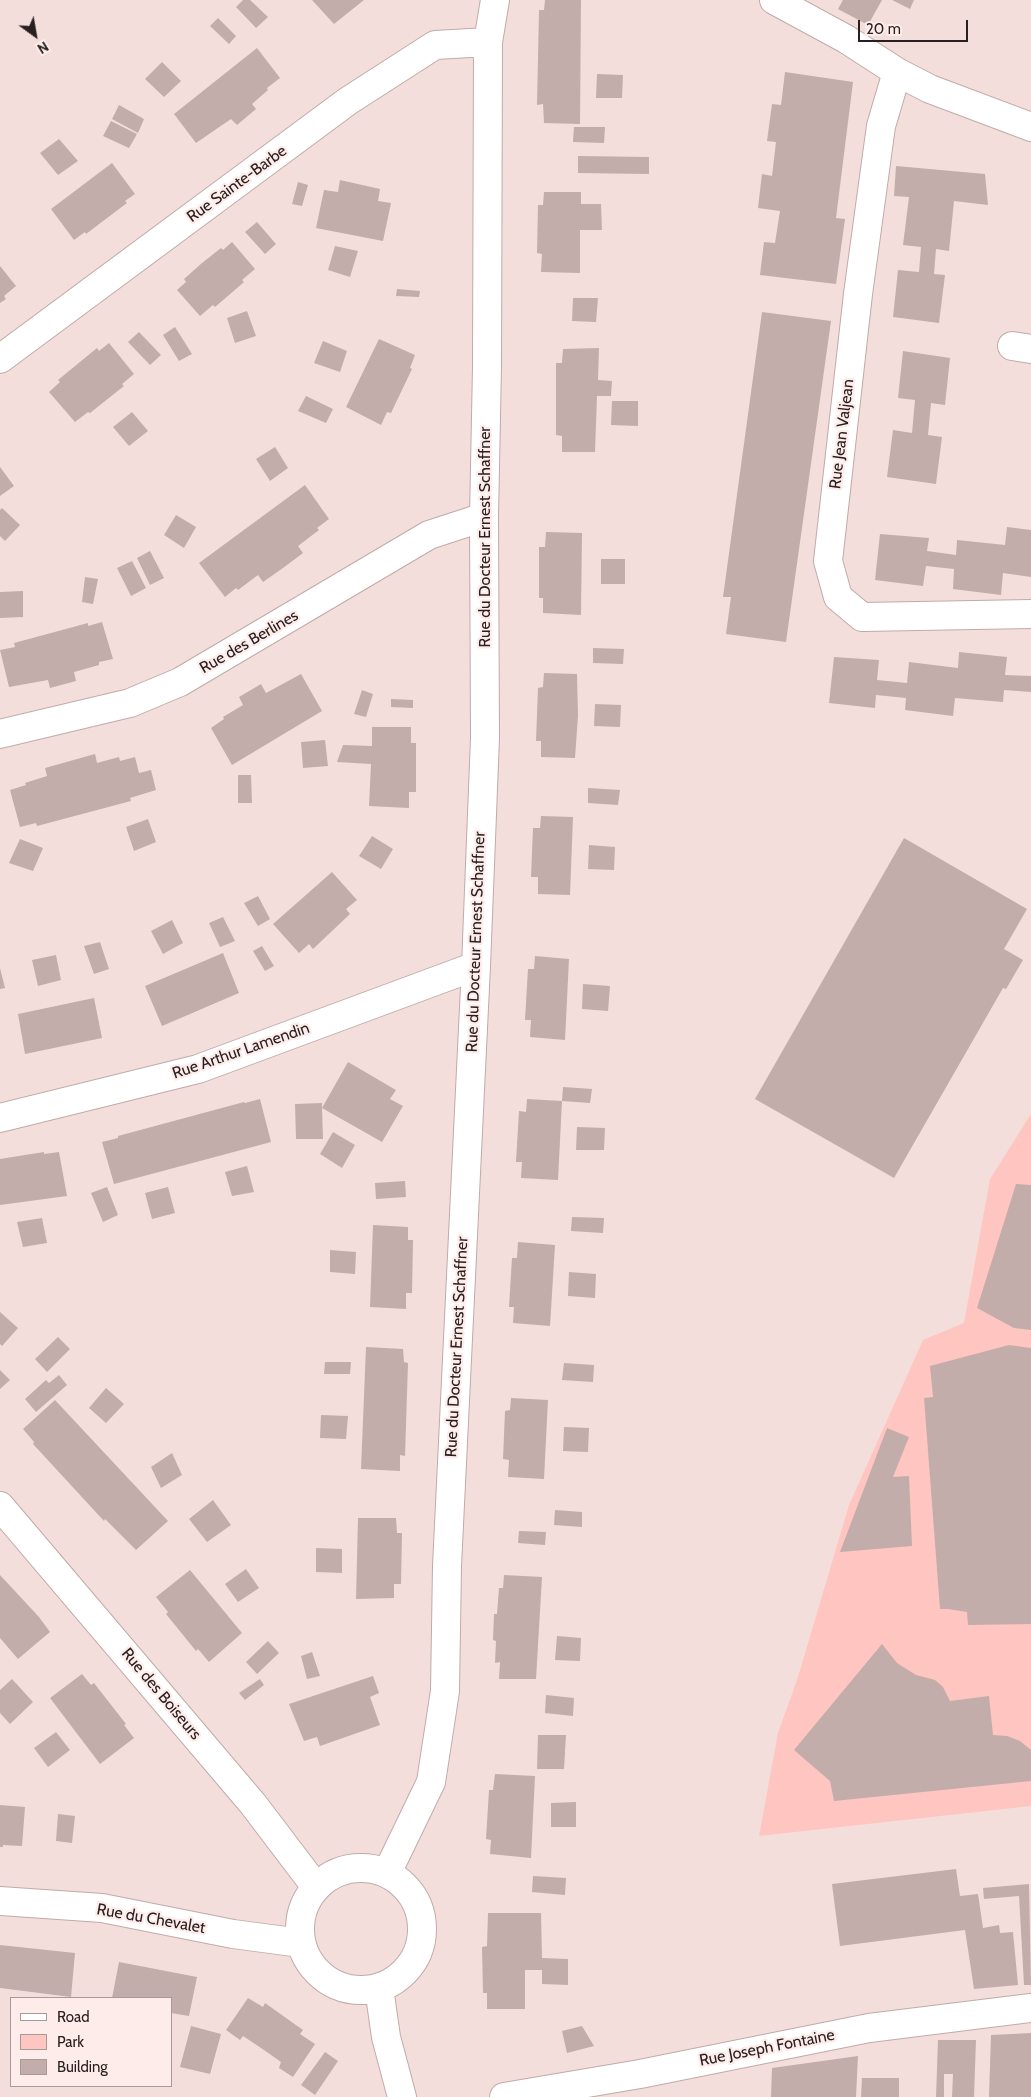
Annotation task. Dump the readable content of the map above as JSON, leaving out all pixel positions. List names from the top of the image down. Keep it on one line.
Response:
{"streets":{"street":["Rue Sainte-Barbe","Rue Jean Valjean","Rue du Docteur Ernest Schaffner","Rue des Berlines","Rue Arthur Lamendin","Rue des Boiseurs","Rue du Chevalet","Rue Joseph Fontaine"]},"crossings":[["Rue Sainte-Barbe","Rue du Docteur Ernest Schaffner"],["Rue du Docteur Ernest Schaffner","Rue des Berlines"],["Rue du Docteur Ernest Schaffner","Rue Arthur Lamendin"],["Rue du Docteur Ernest Schaffner","Rue des Boiseurs"],["Rue du Docteur Ernest Schaffner","Rue du Chevalet"],["Rue des Boiseurs","Rue du Chevalet"]],"legend":["Road","Park","Building"],"scale_bar":"20 m","north":"bottom right"}
